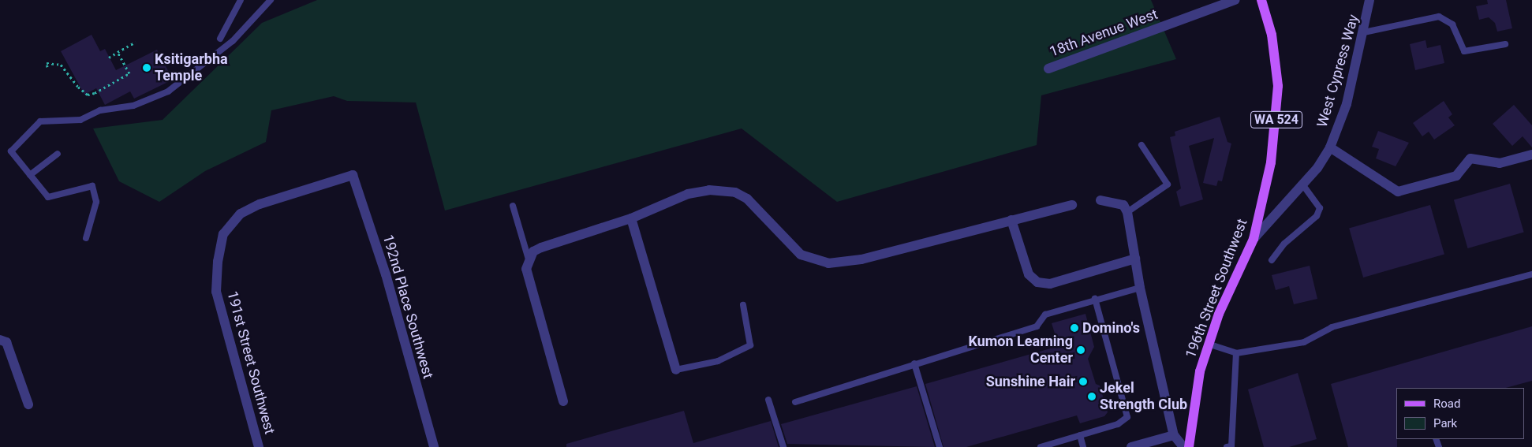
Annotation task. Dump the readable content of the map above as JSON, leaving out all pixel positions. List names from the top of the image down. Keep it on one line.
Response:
{"streets":{"main road":["WA 524","196th Street Southwest"],"street":["18th Avenue West","West Cypress Way","192nd Place Southwest","191st Street Southwest"]},"crossings":[["West Cypress Way","196th Street Southwest"],["192nd Place Southwest","191st Street Southwest"]],"places":["Ksitigarbha Temple","Domino's","Kumon Learning Center","Sunshine Hair","Jekel Strength Club"],"legend":["Road","Park"]}
